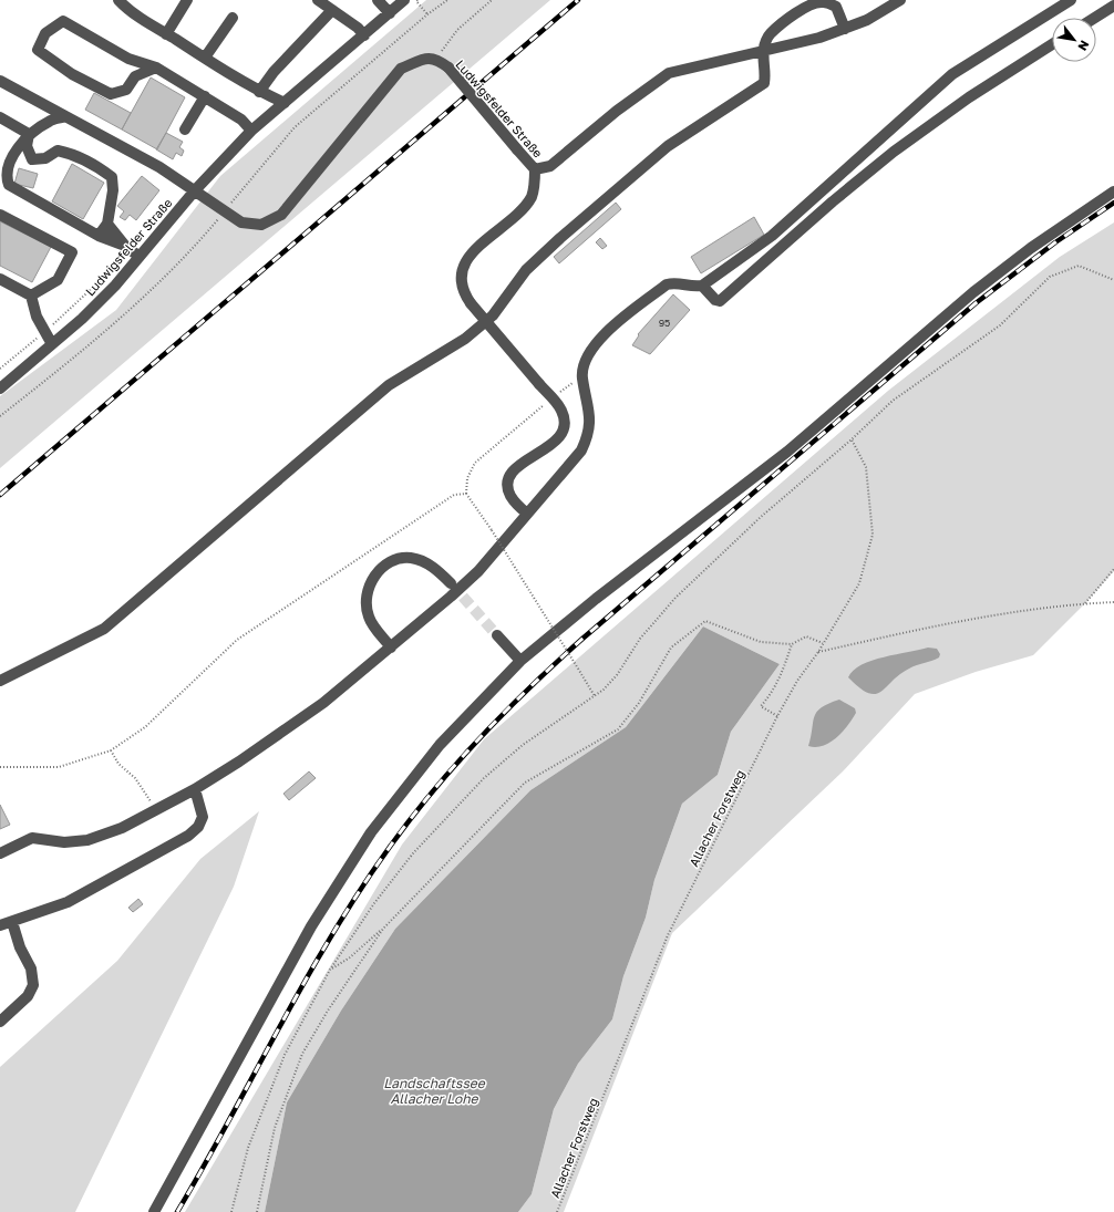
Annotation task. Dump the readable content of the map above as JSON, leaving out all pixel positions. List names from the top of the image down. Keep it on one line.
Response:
{"streets":{"street":["Ludwigsfelder Straße"],"path":["Allacher Forstweg"]},"water":["Landschaftssee Allacher Lohe"],"house_numbers":["95"],"north":"bottom right"}
